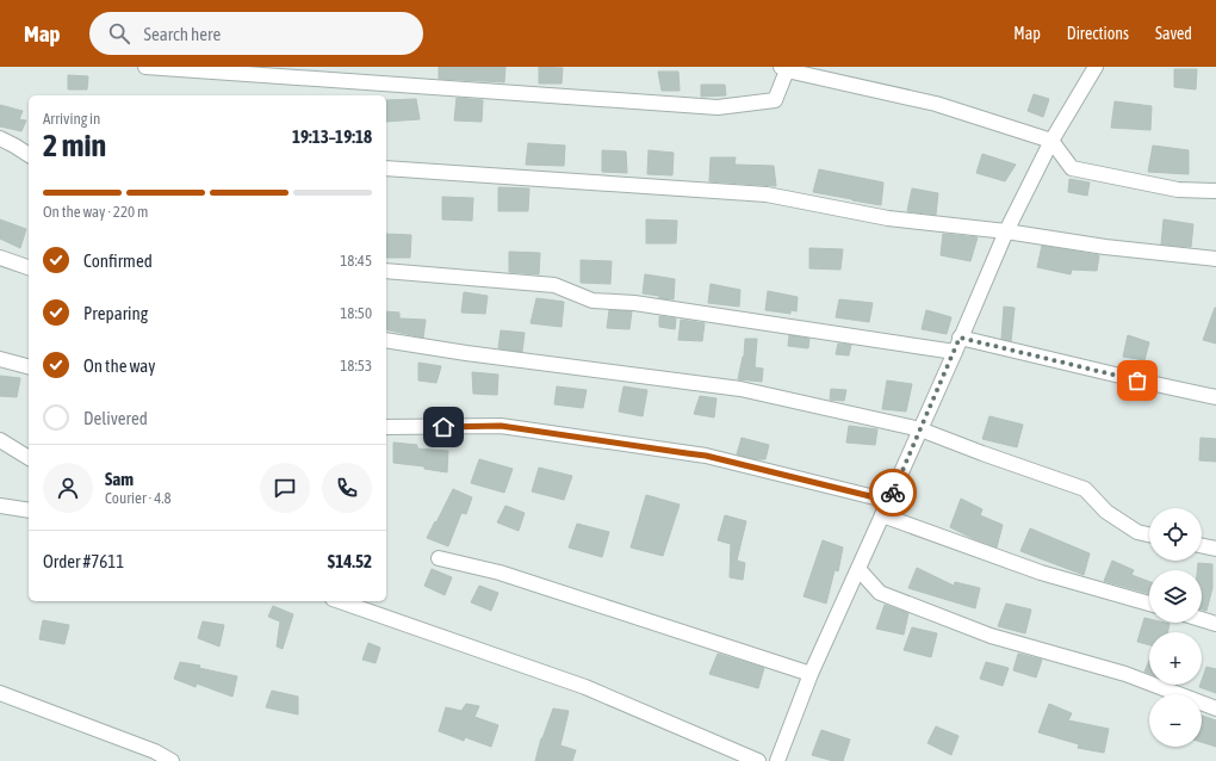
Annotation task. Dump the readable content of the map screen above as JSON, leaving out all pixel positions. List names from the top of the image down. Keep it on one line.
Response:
{"page":{"header":"Map","search":"Search here","nav":["Map","Directions","Saved"],"heading":["2 min","Arriving in","19:13–19:18"],"panel":["Sam","Courier · 4.8","Order #7611","$14.52"],"bar":"On the way · 220 m","list":[["Confirmed","18:45"],["Preparing","18:50"],["On the way","18:53"],"Delivered"],"map_buttons":["+","−"]}}
